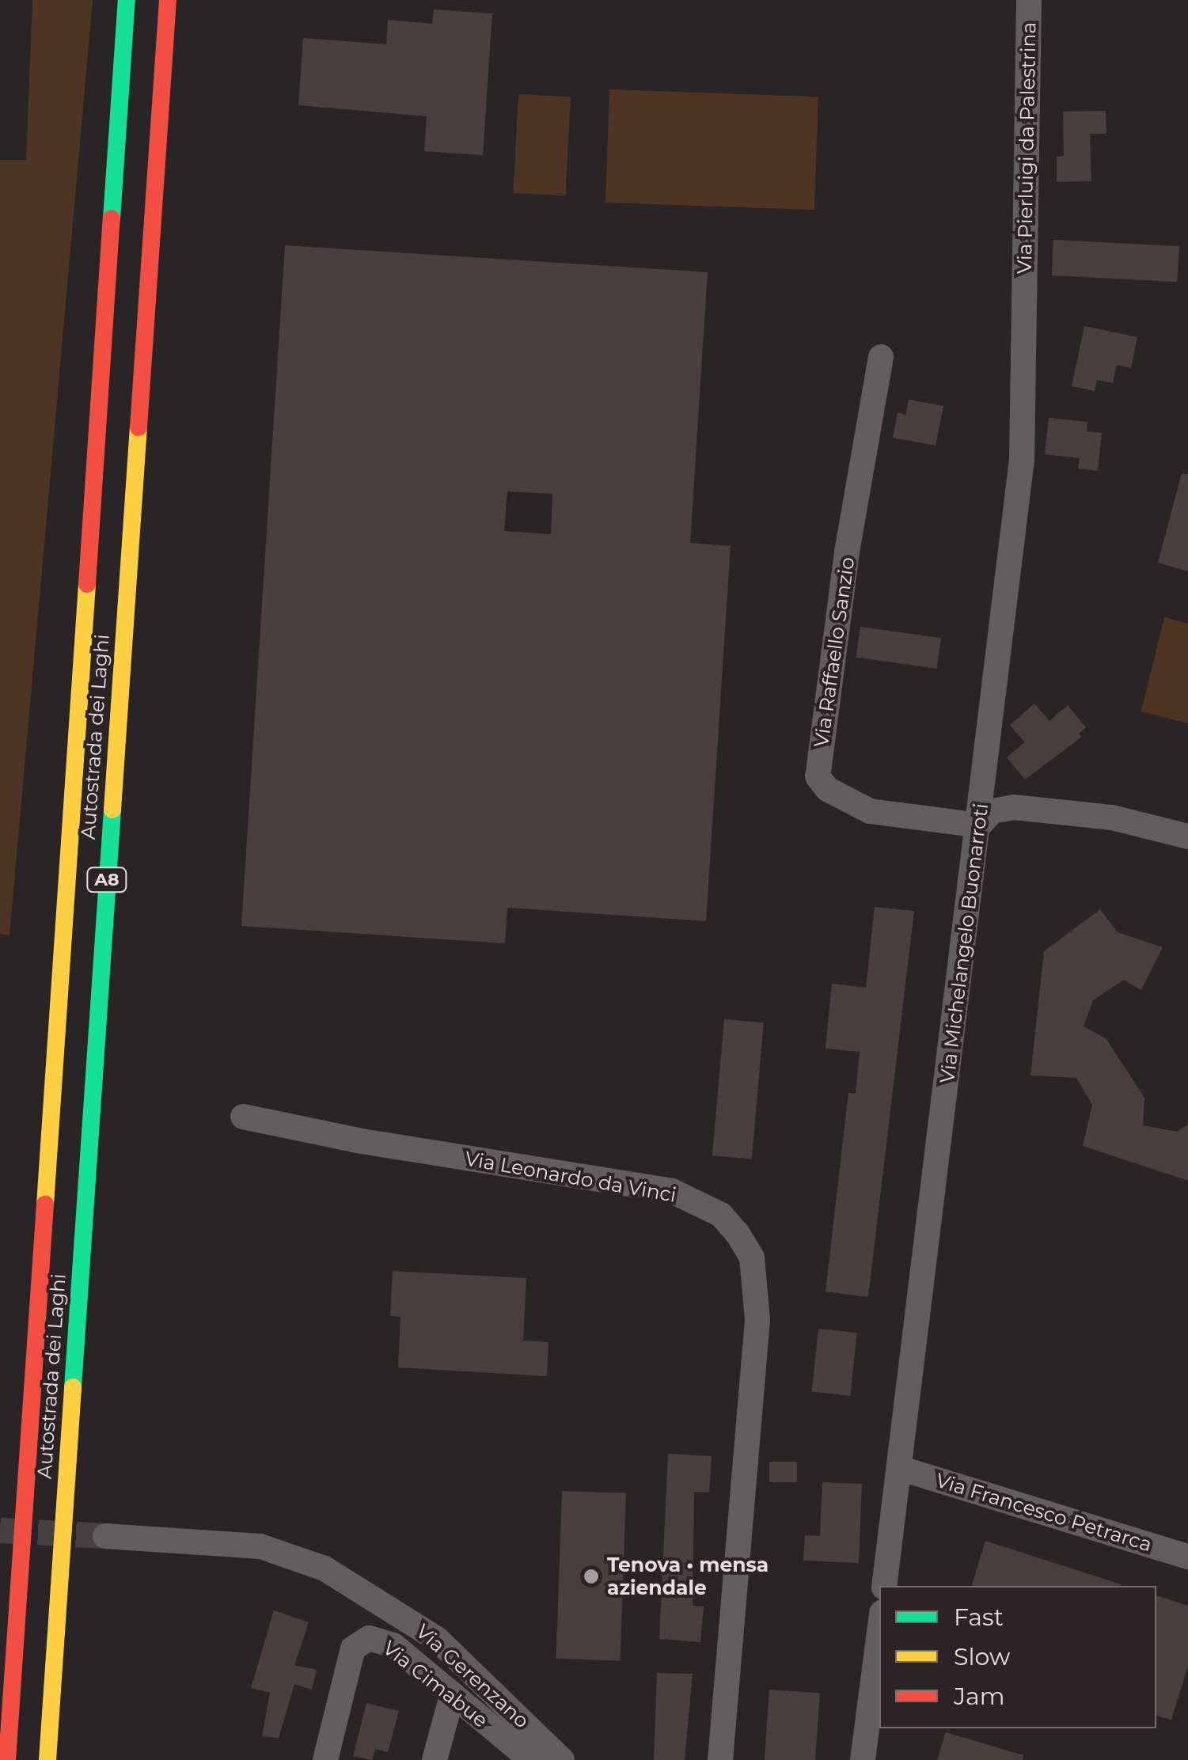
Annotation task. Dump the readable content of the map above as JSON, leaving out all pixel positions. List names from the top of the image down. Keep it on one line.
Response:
{"streets":{"highway":["Autostrada dei Laghi","A8"],"street":["Via Pierluigi da Palestrina","Via Raffaello Sanzio","Via Michelangelo Buonarroti","Via Leonardo da Vinci","Via Francesco Petrarca","Via Gerenzano","Via Cimabue"]},"crossings":[["Via Pierluigi da Palestrina","Via Michelangelo Buonarroti"],["Via Raffaello Sanzio","Via Michelangelo Buonarroti"],["Via Michelangelo Buonarroti","Via Francesco Petrarca"]],"places":["Tenova • mensa aziendale"],"legend":["Fast","Slow","Jam"]}
